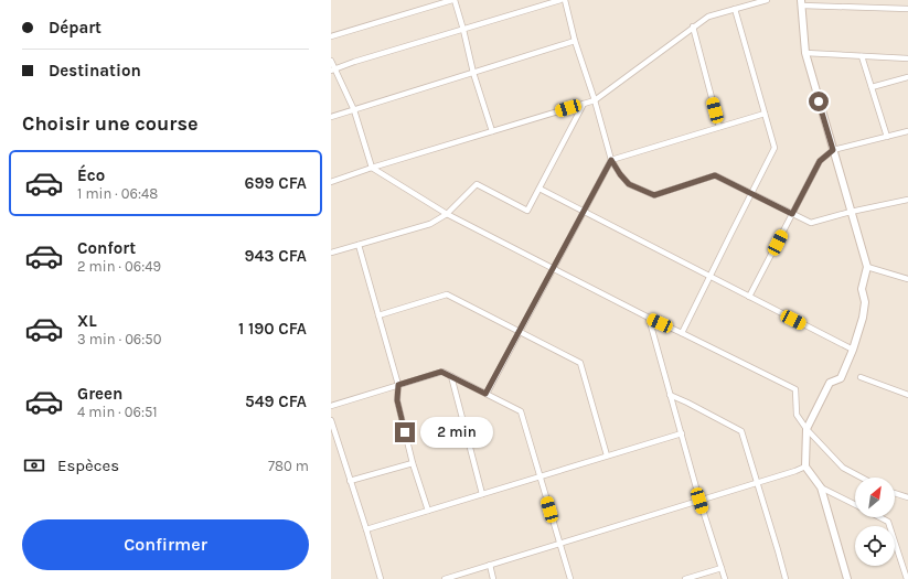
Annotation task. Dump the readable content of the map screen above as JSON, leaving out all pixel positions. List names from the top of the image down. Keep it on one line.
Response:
{"north":"top right","page":{"banner":["Départ","Destination"],"heading":"Choisir une course","list":[{"name":"Éco","note":"1 min · 06:48","value":"699 CFA"},{"name":"Confort","note":"2 min · 06:49","value":"943 CFA"},{"name":"XL","note":"3 min · 06:50","value":"1 190 CFA"},{"name":"Green","note":"4 min · 06:51","value":"549 CFA"}],"bubble":"2 min","pay":["Espèces","780 m"],"buttons":"Confirmer"}}
